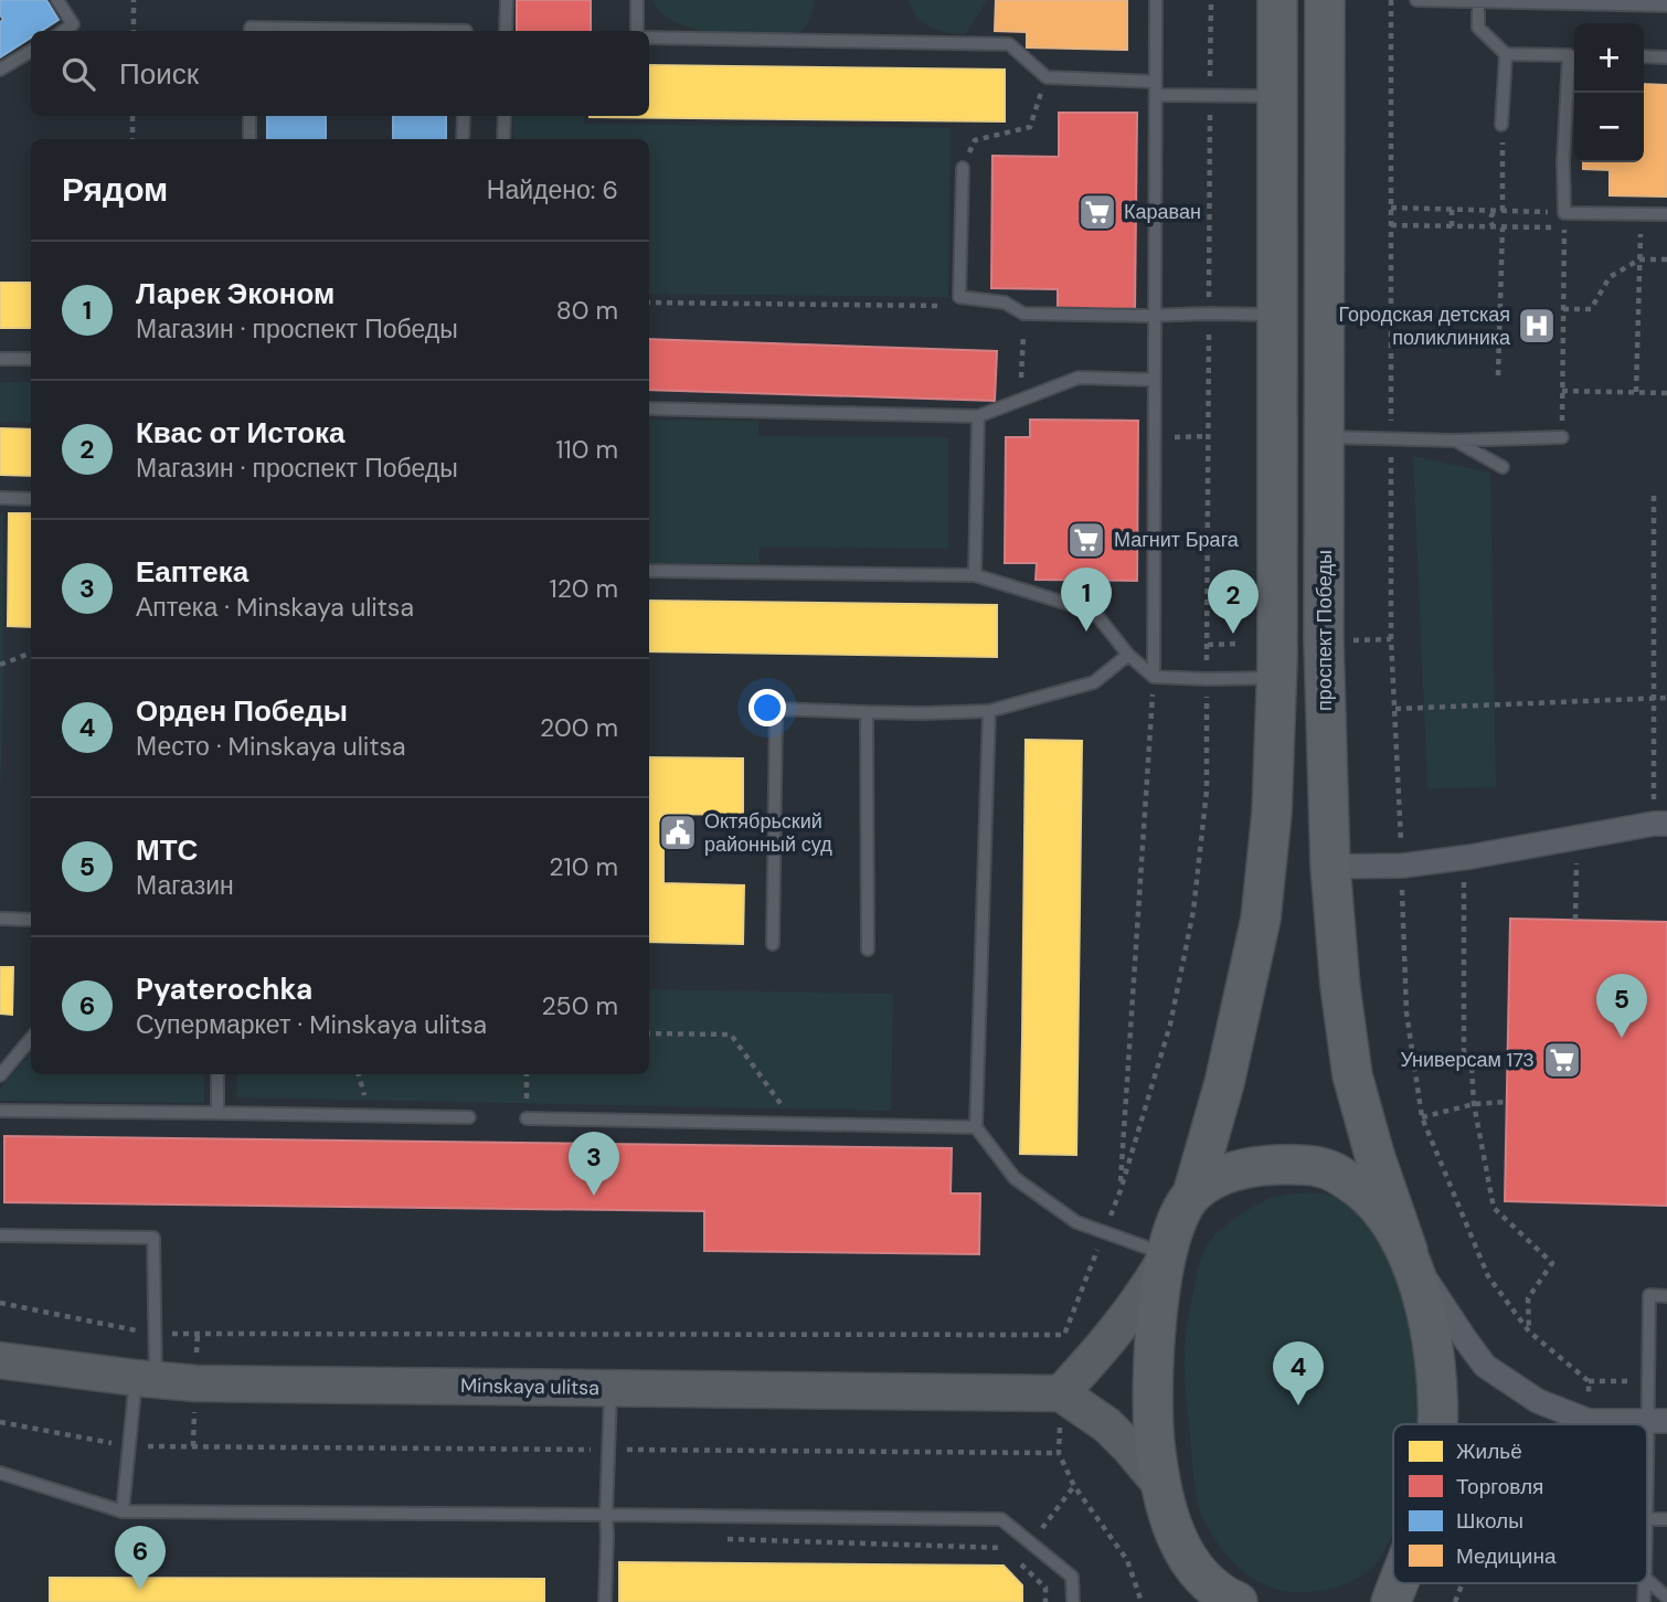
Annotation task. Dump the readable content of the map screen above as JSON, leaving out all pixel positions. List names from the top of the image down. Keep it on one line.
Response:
{"streets":{"main road":["проспект Победы","Minskaya ulitsa"]},"places":{"supermarket":["Караван","Магнит Брага","Универсам 173"],"hospital":["Городская детская поликлиника"],"public building":["Октябрьский районный суд"]},"legend":["Жильё","Торговля","Школы","Медицина"],"page":{"map_buttons":["+","−"],"search":"Поиск","heading":["Рядом","Найдено: 6"],"list":[{"mark":"1","name":"Ларек Эконом","note":"Магазин · проспект Победы","value":"80 m"},{"mark":"2","name":"Квас от Истока","note":"Магазин · проспект Победы","value":"110 m"},{"mark":"3","name":"Еаптека","note":"Аптека · Minskaya ulitsa","value":"120 m"},{"mark":"4","name":"Орден Победы","note":"Место · Minskaya ulitsa","value":"200 m"},{"mark":"5","name":"МТС","note":"Магазин","value":"210 m"},{"mark":"6","name":"Pyaterochka","note":"Супермаркет · Minskaya ulitsa","value":"250 m"}],"pins":["1","2","5","3","4","6"]}}
